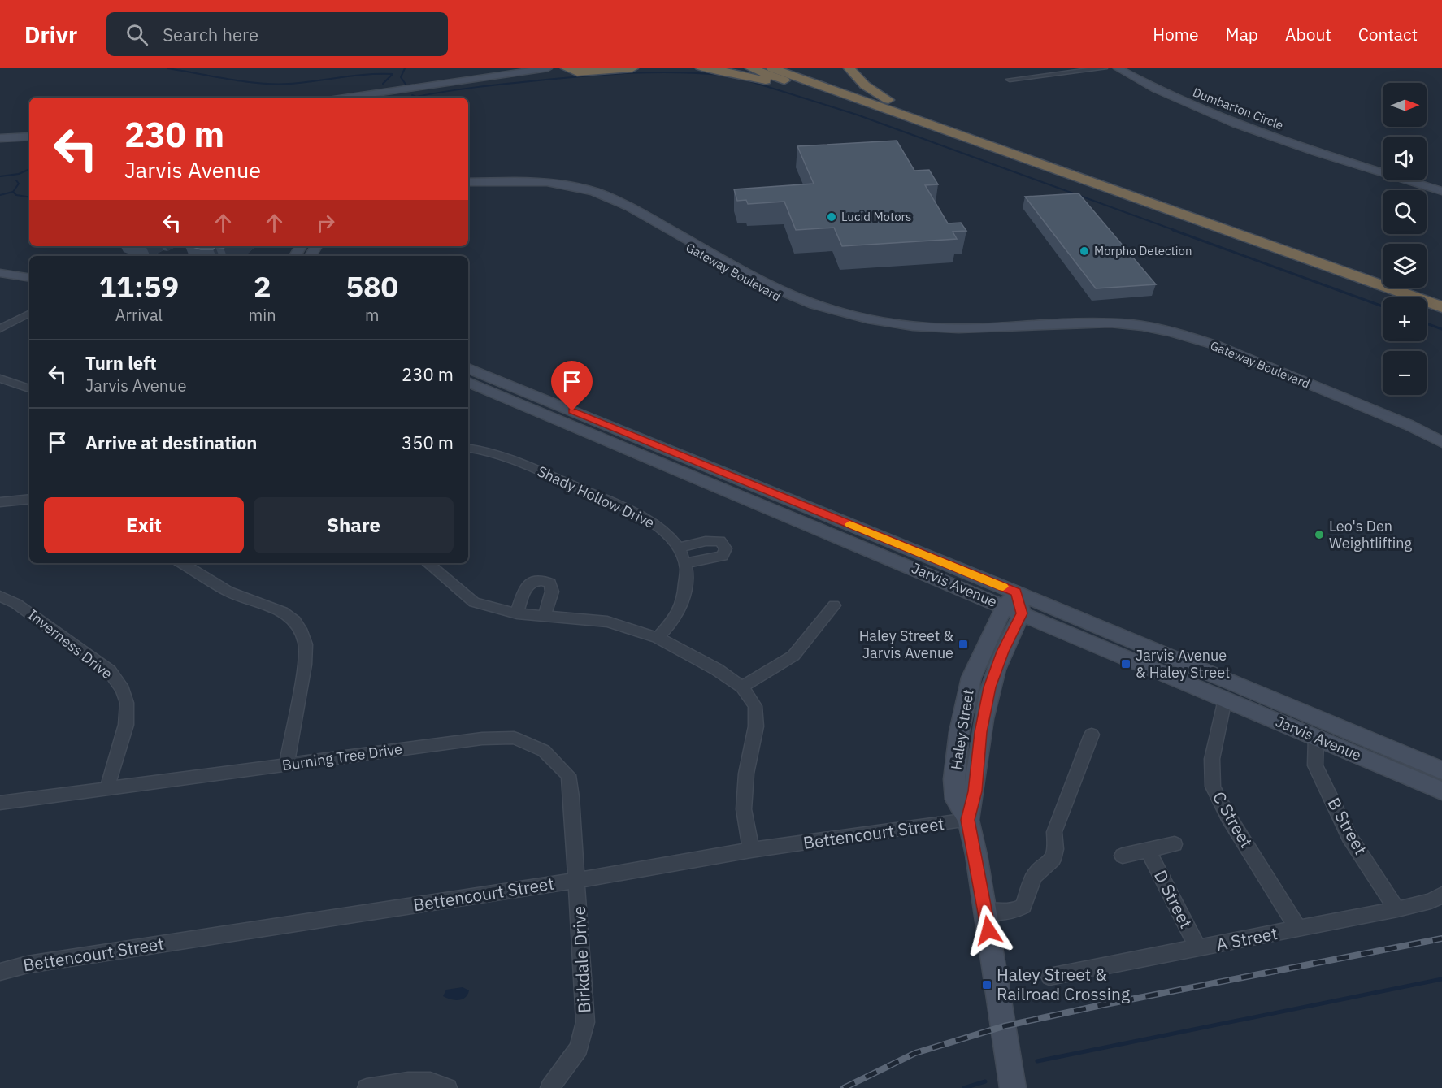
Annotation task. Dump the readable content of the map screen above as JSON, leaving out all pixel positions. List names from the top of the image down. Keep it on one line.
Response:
{"streets":{"street":["Dumbarton Circle","Gateway Boulevard","Shady Hollow Drive","Jarvis Avenue","Inverness Drive","Haley Street","Burning Tree Drive","C Street","B Street","Bettencourt Street","D Street","A Street","Birkdale Drive"]},"crossings":[["Jarvis Avenue","Haley Street"],["Jarvis Avenue","C Street"],["Jarvis Avenue","B Street"],["Inverness Drive","Burning Tree Drive"],["Haley Street","Bettencourt Street"],["Burning Tree Drive","Bettencourt Street"],["Burning Tree Drive","Birkdale Drive"],["C Street","A Street"],["B Street","A Street"],["Bettencourt Street","Birkdale Drive"],["D Street","A Street"]],"places":{"other":["Lucid Motors","Morpho Detection","Leo's Den Weightlifting"],"transit":["Haley Street & Jarvis Avenue","Jarvis Avenue & Haley Street","Haley Street & Railroad Crossing"]},"north":"right","page":{"header":"Drivr","search":"Search here","nav":["Home","Map","About","Contact"],"map_buttons":["+","−"],"turn":["230 m","Jarvis Avenue"],"eta":["11:59","Arrival","2","min","580","m"],"list":[{"name":"Turn left","note":"Jarvis Avenue","value":"230 m"},{"name":"Arrive at destination","value":"350 m"}],"buttons":["Exit","Share"]}}
